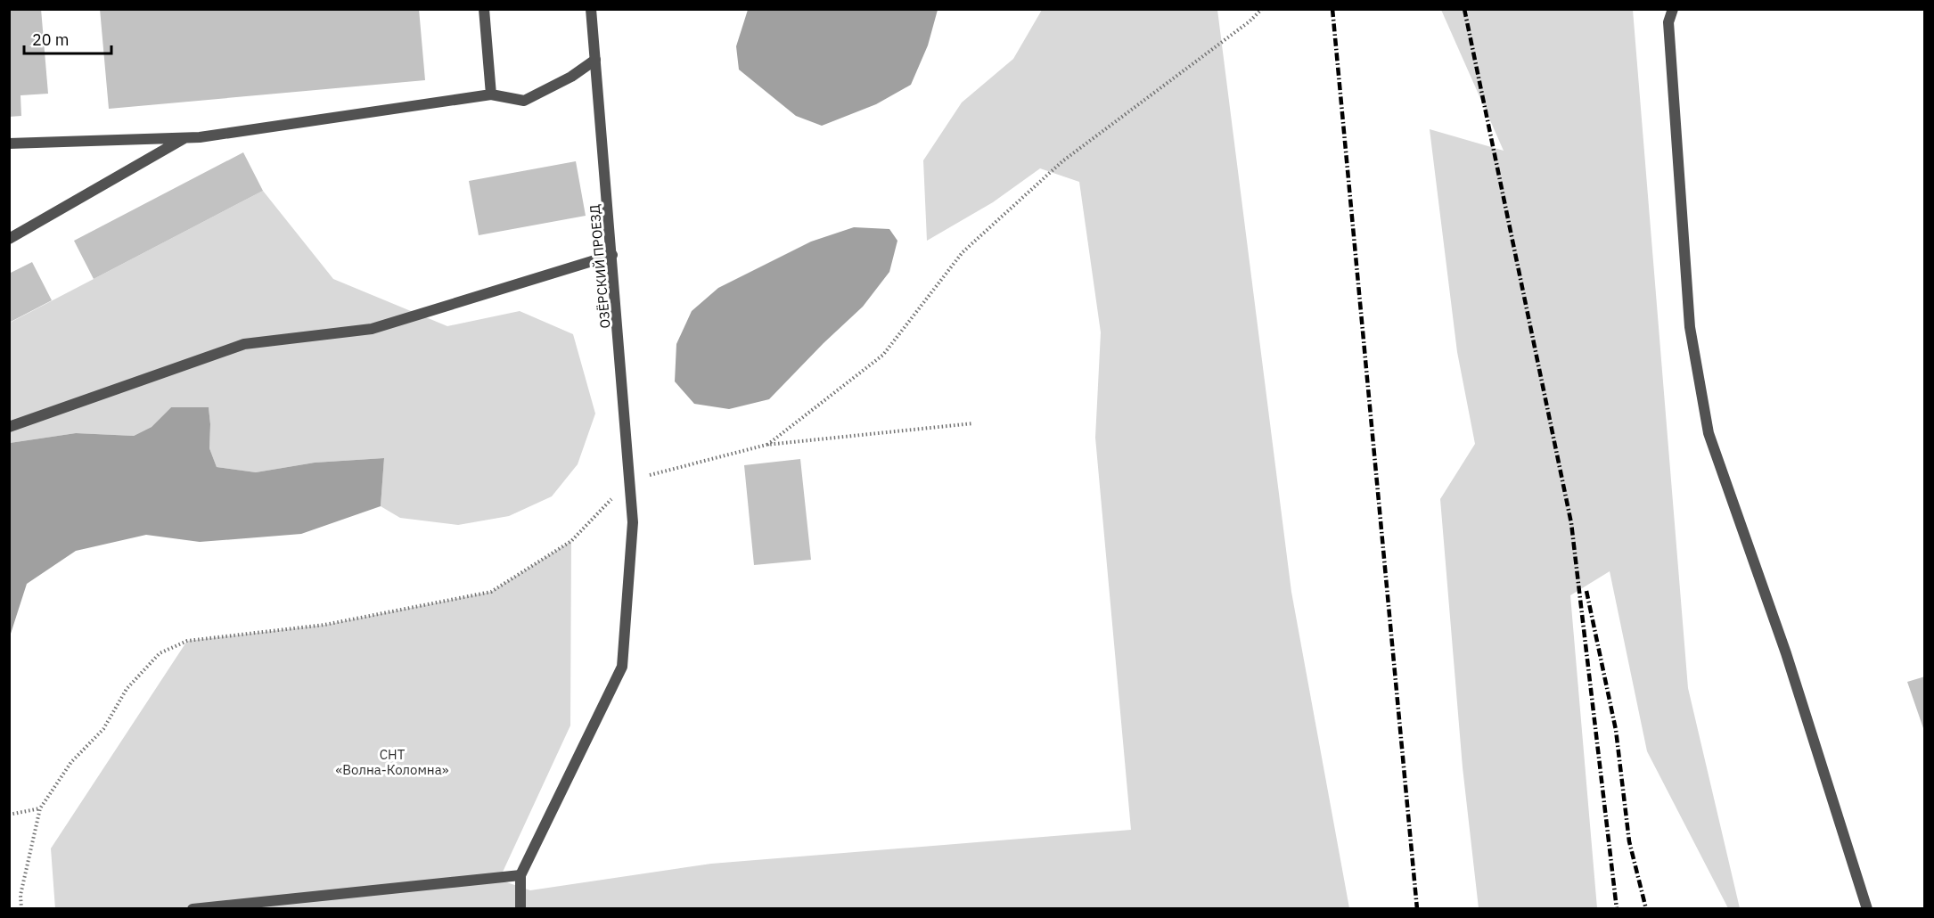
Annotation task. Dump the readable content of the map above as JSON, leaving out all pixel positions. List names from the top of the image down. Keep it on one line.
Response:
{"streets":{"street":["ОЗЁРСКИЙ ПРОЕЗД"]},"parks":["СНТ «Волна-Коломна»"],"scale_bar":"20 m"}
